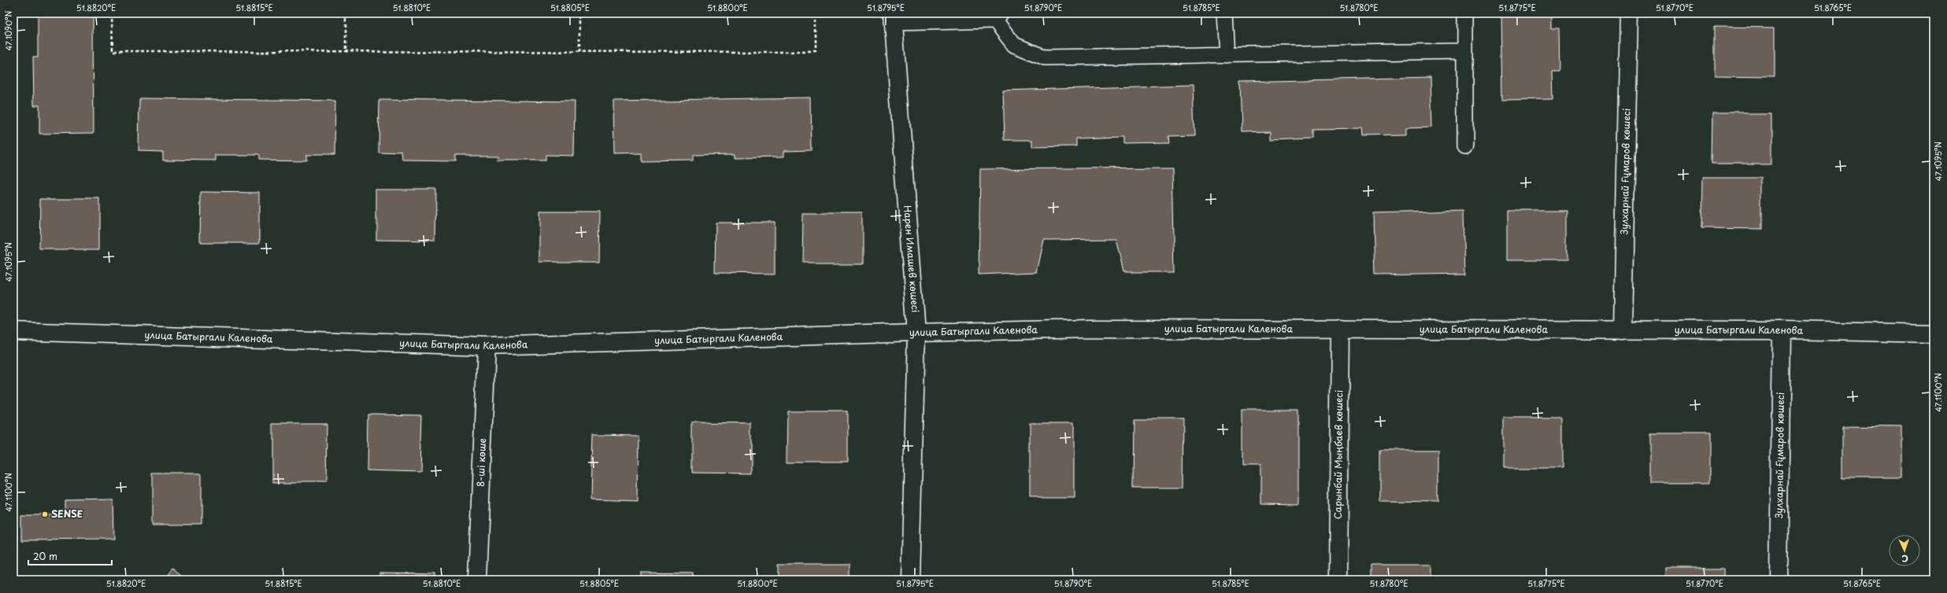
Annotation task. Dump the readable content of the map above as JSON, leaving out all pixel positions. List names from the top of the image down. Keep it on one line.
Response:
{"streets":{"street":["Зулхарнай Ғұмаров көшесі","Нарен Имашев көшесi","улица Батыргали Каленова","Сарынбай Мыңбаев көшесі","8-шi көше"]},"crossings":[["Зулхарнай Ғұмаров көшесі","улица Батыргали Каленова"],["Нарен Имашев көшесi","улица Батыргали Каленова"],["улица Батыргали Каленова","Сарынбай Мыңбаев көшесі"],["улица Батыргали Каленова","8-шi көше"]],"places":["SENSE"],"scale_bar":"20 m","north":"bottom","coordinates":["51.8820°E","51.8815°E","51.8810°E","51.8805°E","51.8800°E","51.8795°E","51.8790°E","51.8785°E","51.8780°E","51.8775°E","51.8770°E","51.8765°E","47.1090°N","47.1095°N","47.1100°N"]}
